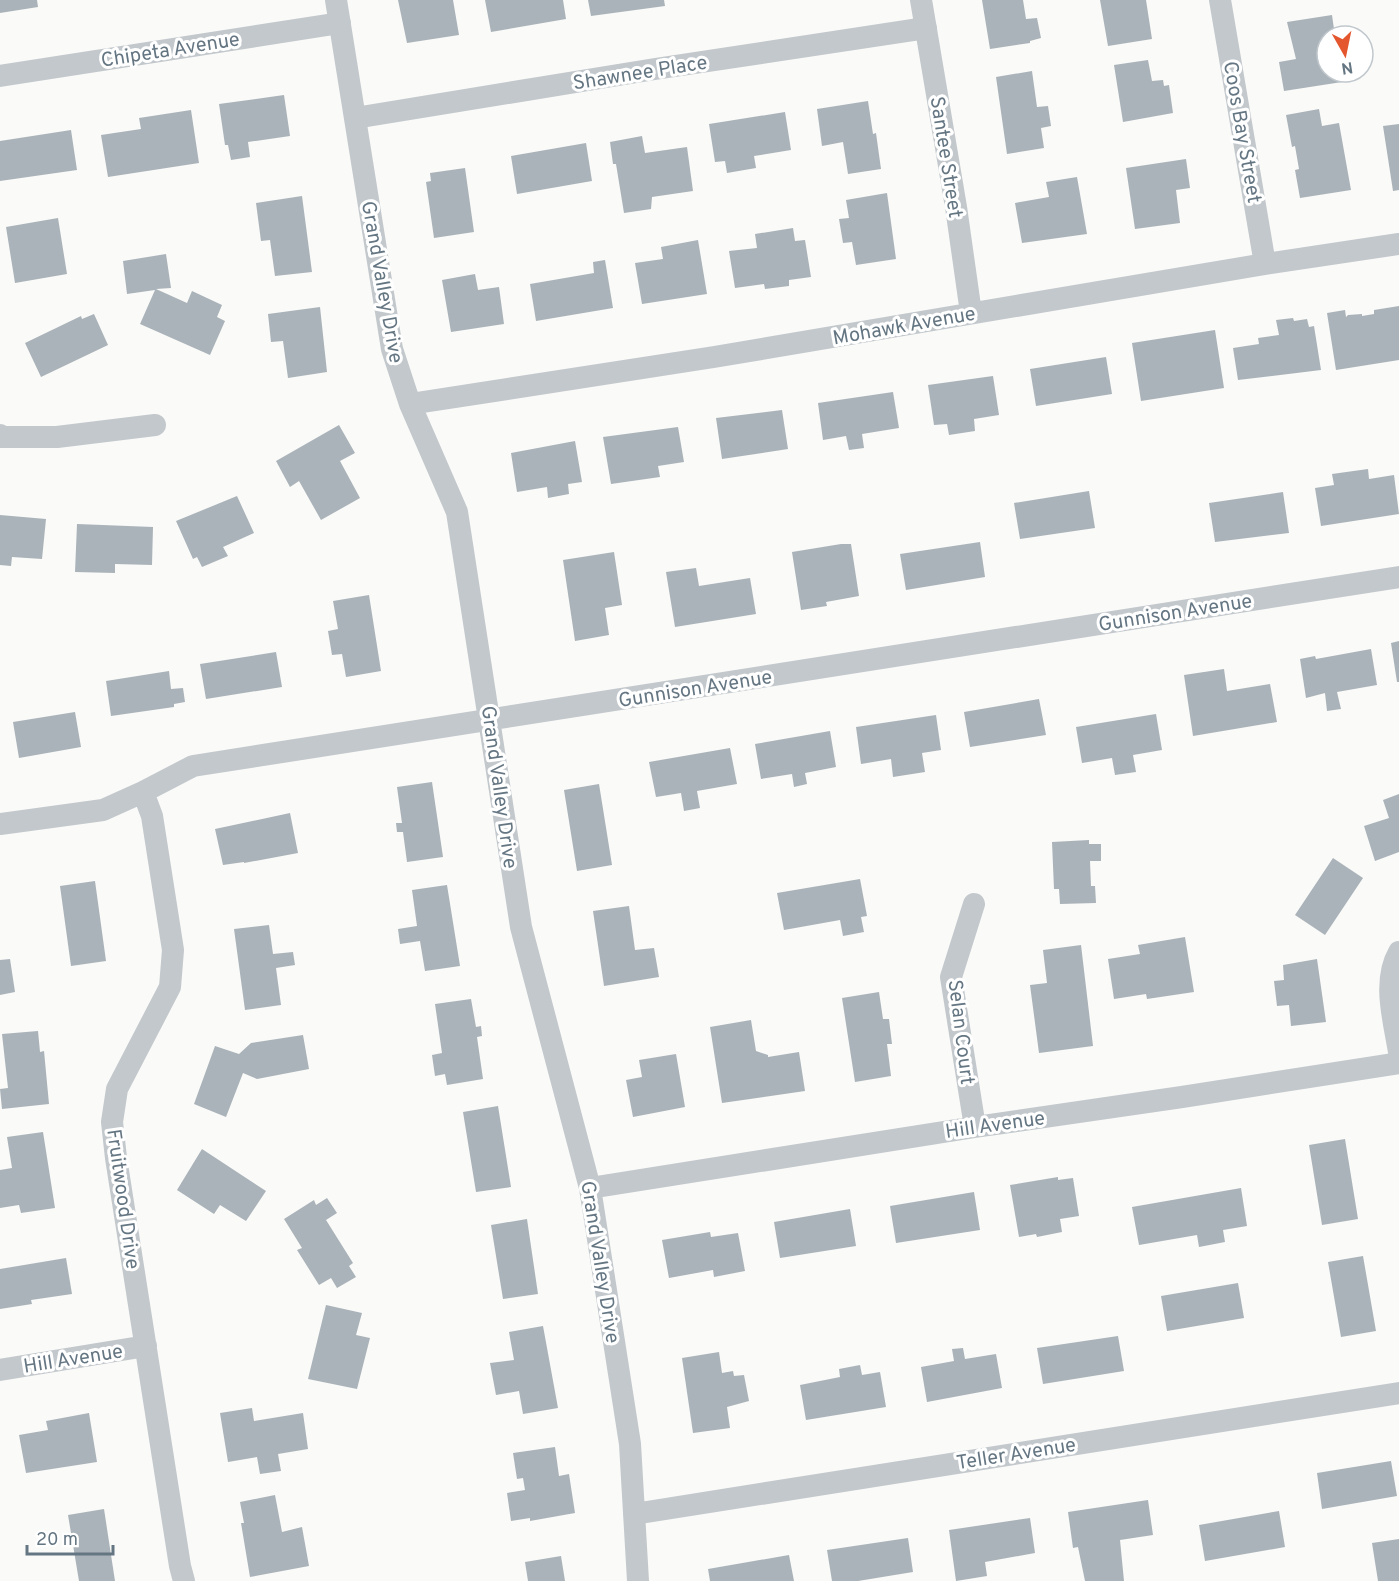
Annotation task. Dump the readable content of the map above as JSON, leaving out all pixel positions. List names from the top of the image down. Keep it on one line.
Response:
{"streets":{"street":["Chipeta Avenue","Shawnee Place","Coos Bay Street","Santee Street","Grand Valley Drive","Mohawk Avenue","Gunnison Avenue","Selan Court","Hill Avenue","Fruitwood Drive","Teller Avenue"]},"crossings":[["Chipeta Avenue","Grand Valley Drive"],["Shawnee Place","Santee Street"],["Shawnee Place","Grand Valley Drive"],["Coos Bay Street","Mohawk Avenue"],["Santee Street","Mohawk Avenue"],["Grand Valley Drive","Mohawk Avenue"],["Grand Valley Drive","Gunnison Avenue"],["Grand Valley Drive","Hill Avenue"],["Grand Valley Drive","Teller Avenue"],["Gunnison Avenue","Fruitwood Drive"],["Selan Court","Hill Avenue"],["Hill Avenue","Fruitwood Drive"]],"scale_bar":"20 m","north":"bottom"}
